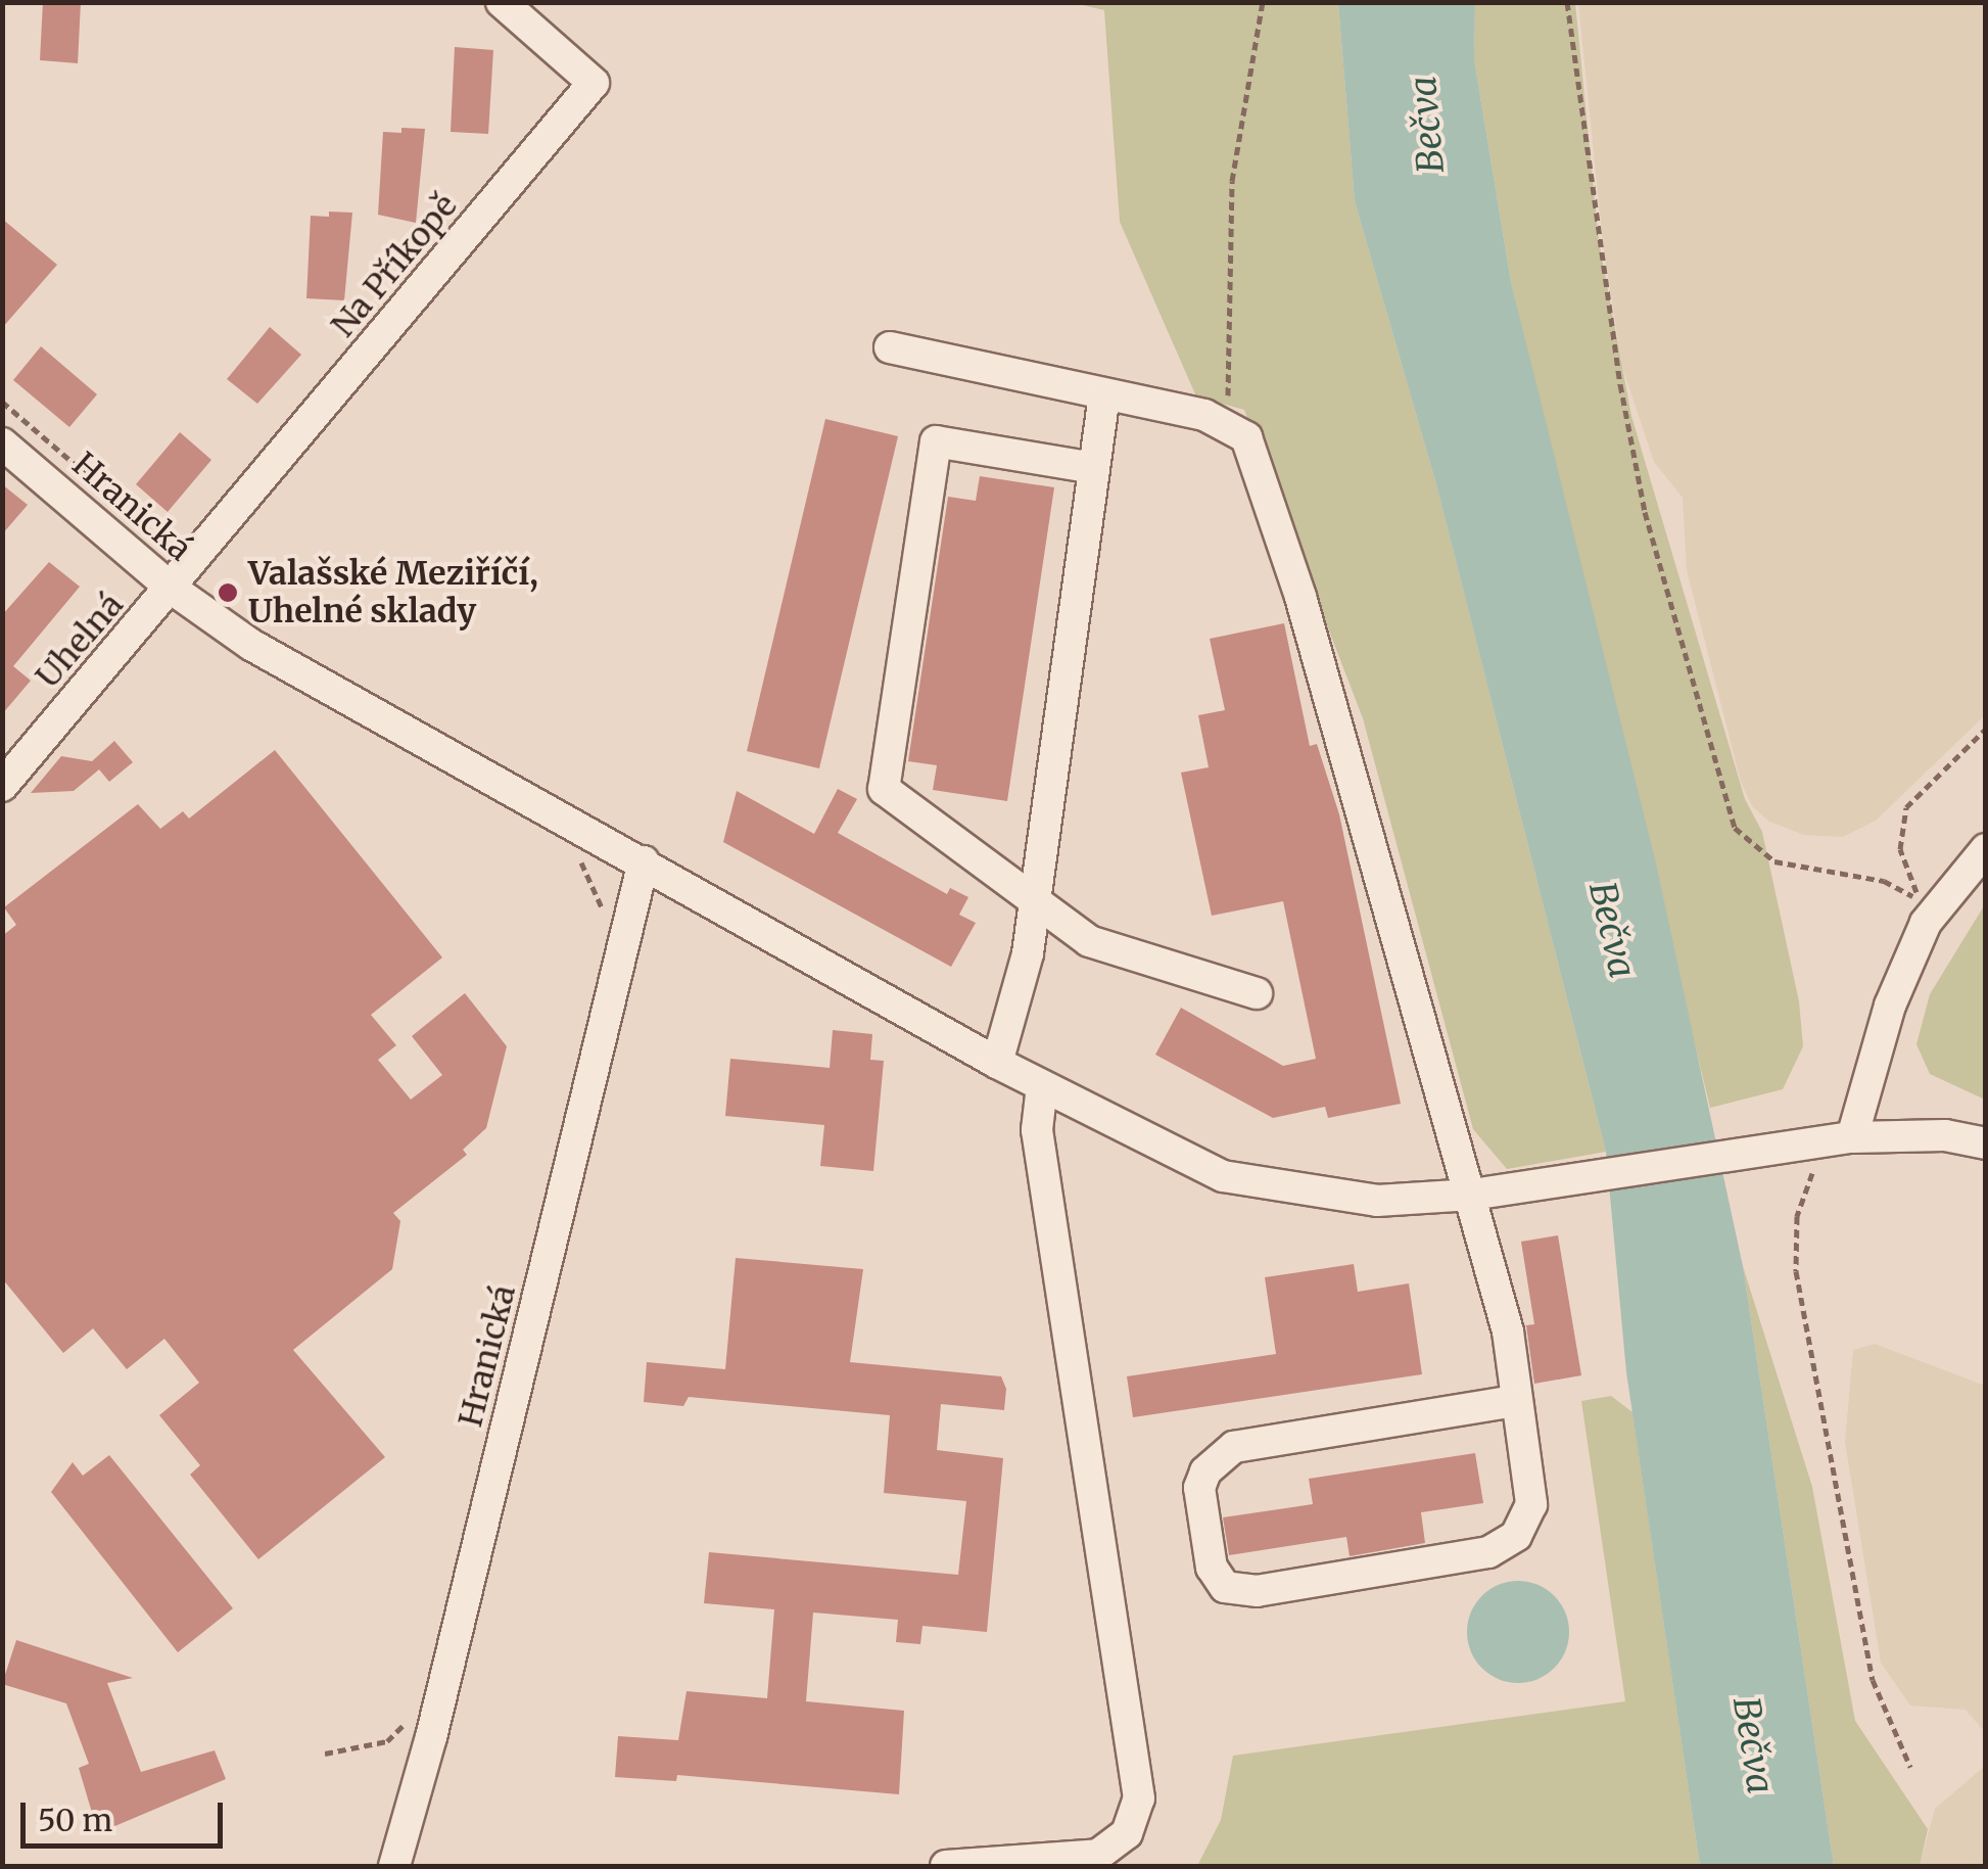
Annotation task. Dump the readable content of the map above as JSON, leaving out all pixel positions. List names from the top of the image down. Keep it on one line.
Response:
{"streets":{"street":["Na Příkopě","Hranická","Uhelná"]},"crossings":[["Na Příkopě","Hranická"],["Na Příkopě","Uhelná"],["Hranická","Uhelná"]],"water":["Bečva"],"places":["Valašské Meziříčí, Uhelné sklady"],"scale_bar":"50 m"}
